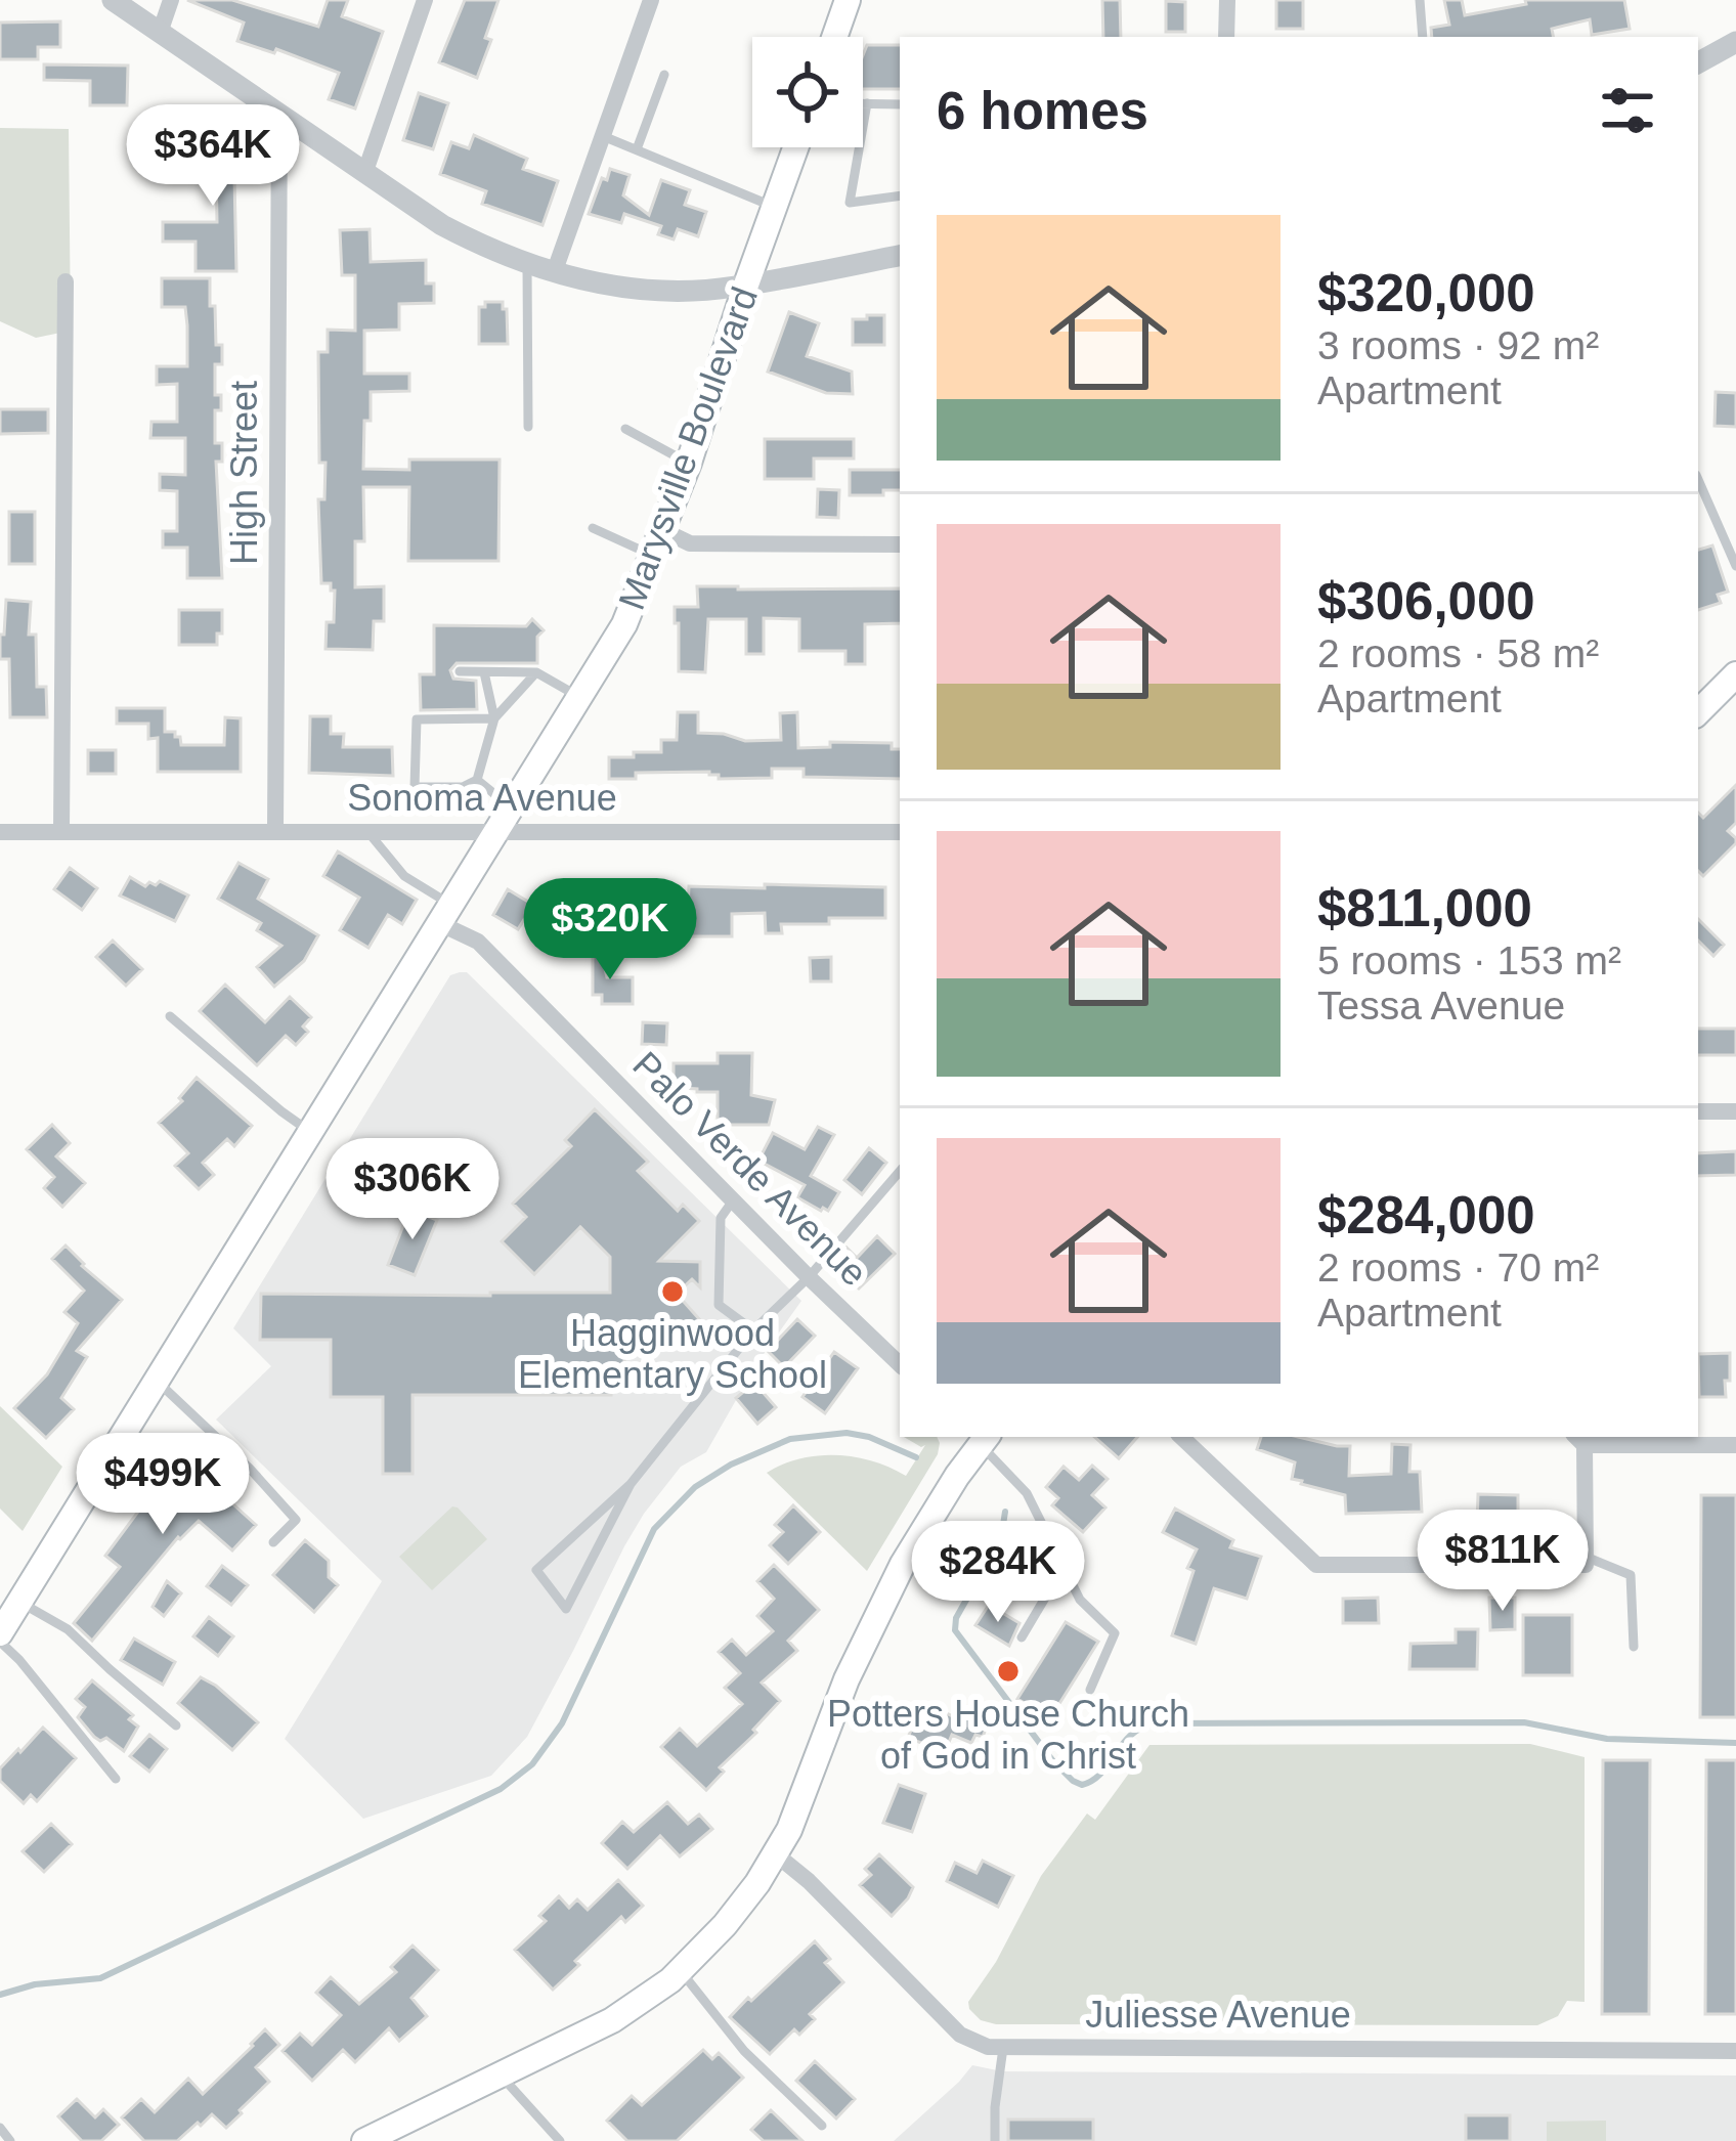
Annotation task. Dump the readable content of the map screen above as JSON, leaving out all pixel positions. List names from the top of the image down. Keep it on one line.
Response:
{"streets":{"main road":["Marysville Boulevard"],"street":["High Street","Sonoma Avenue","Palo Verde Avenue","Juliesse Avenue"]},"crossings":[["Marysville Boulevard","Sonoma Avenue"],["Marysville Boulevard","Palo Verde Avenue"],["High Street","Sonoma Avenue"]],"places":["Hagginwood Elementary School","Potters House Church of God in Christ"],"page":{"heading":"6 homes","price":["$364K","$320K","$306K","$499K","$811K","$284K"],"list":[{"name":"$320,000","note":"3 rooms · 92 m² · Apartment"},{"name":"$306,000","note":"2 rooms · 58 m² · Apartment"},{"name":"$811,000","note":"5 rooms · 153 m² · Tessa Avenue"},{"name":"$284,000","note":"2 rooms · 70 m² · Apartment"}]}}
